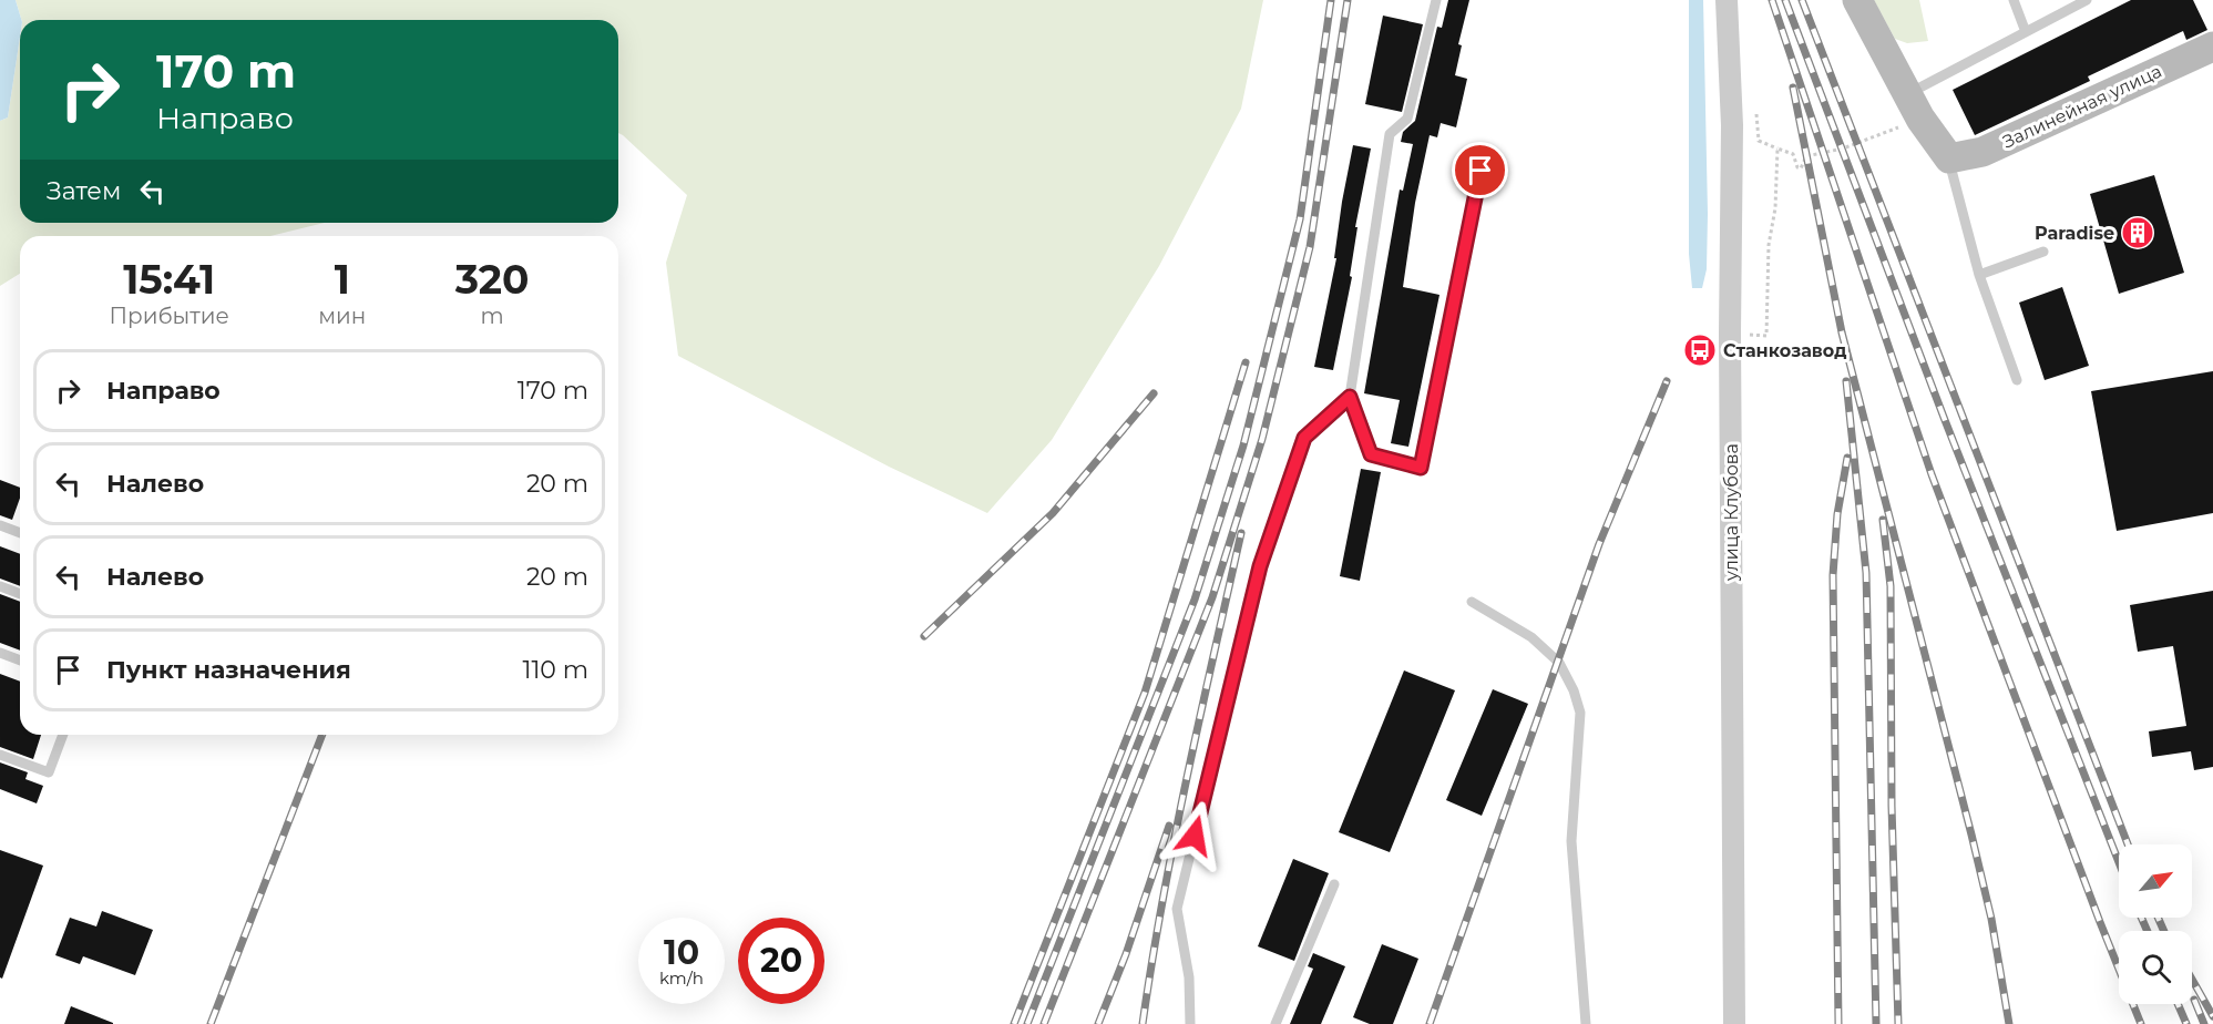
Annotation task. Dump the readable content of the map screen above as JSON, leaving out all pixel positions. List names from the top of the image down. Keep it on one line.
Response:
{"streets":{"main road":["Залинейная улица"],"street":["улица Клубова"]},"places":{"building":["Paradise"],"bus stop":["Станкозавод"]},"north":"top right","page":{"turn":["170 m","Направо"],"then":"Затем","eta":["15:41","Прибытие","1","мин","320","m"],"list":[{"name":"Направо","value":"170 m"},{"name":"Налево","value":"20 m"},{"name":"Налево","value":"20 m"},{"name":"Пункт назначения","value":"110 m"}],"speed":"10 km/h","limit":"20"}}
